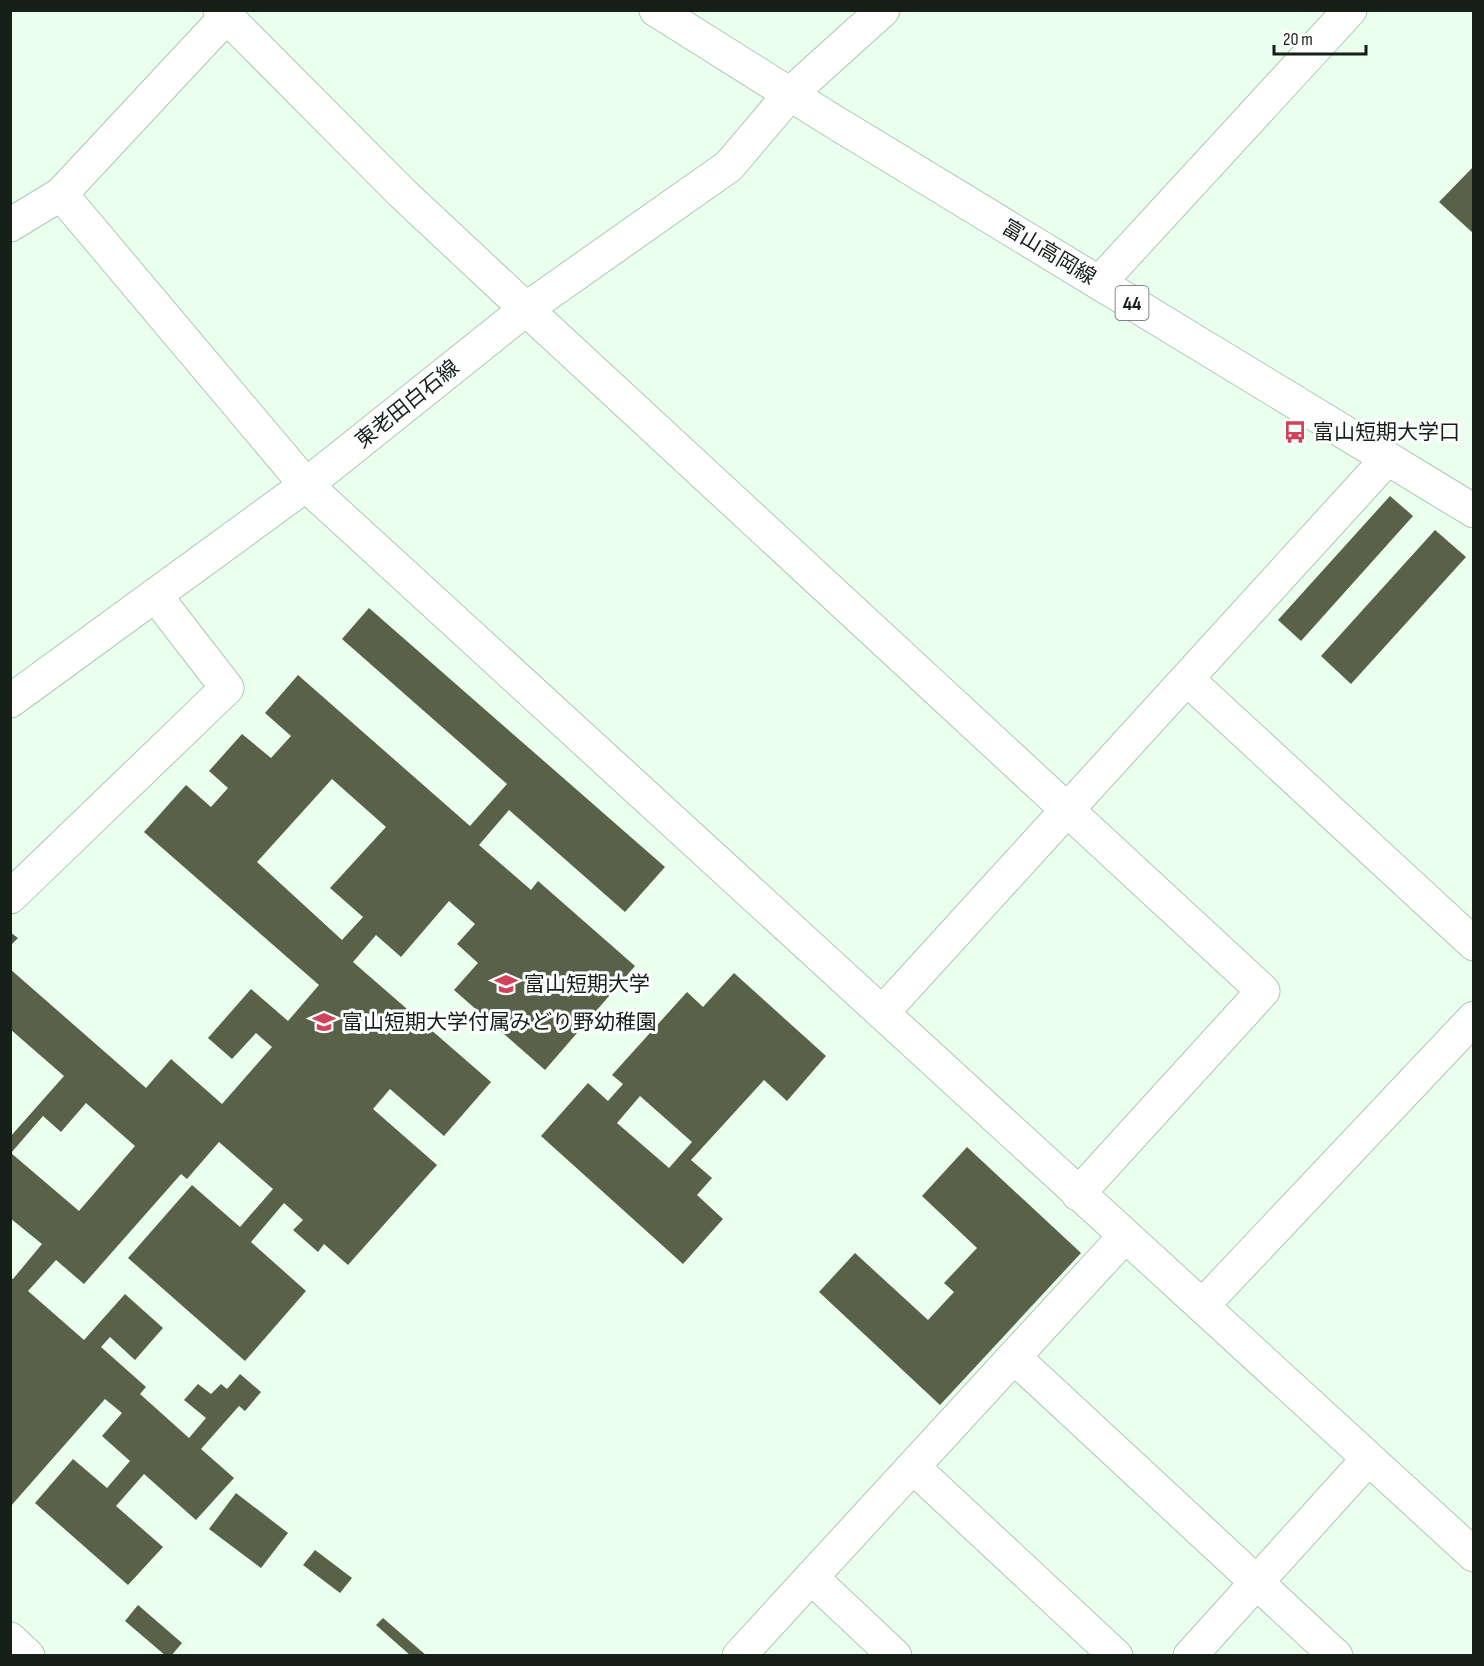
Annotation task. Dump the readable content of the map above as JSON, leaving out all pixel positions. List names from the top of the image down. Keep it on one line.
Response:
{"streets":{"street":["富山高岡線","44","東老田白石線"]},"crossings":[["富山高岡線","東老田白石線"]],"places":{"bus stop":["富山短期大学口"],"school or university":["富山短期大学","富山短期大学付属みどり野幼稚園"]},"scale_bar":"20 m"}
